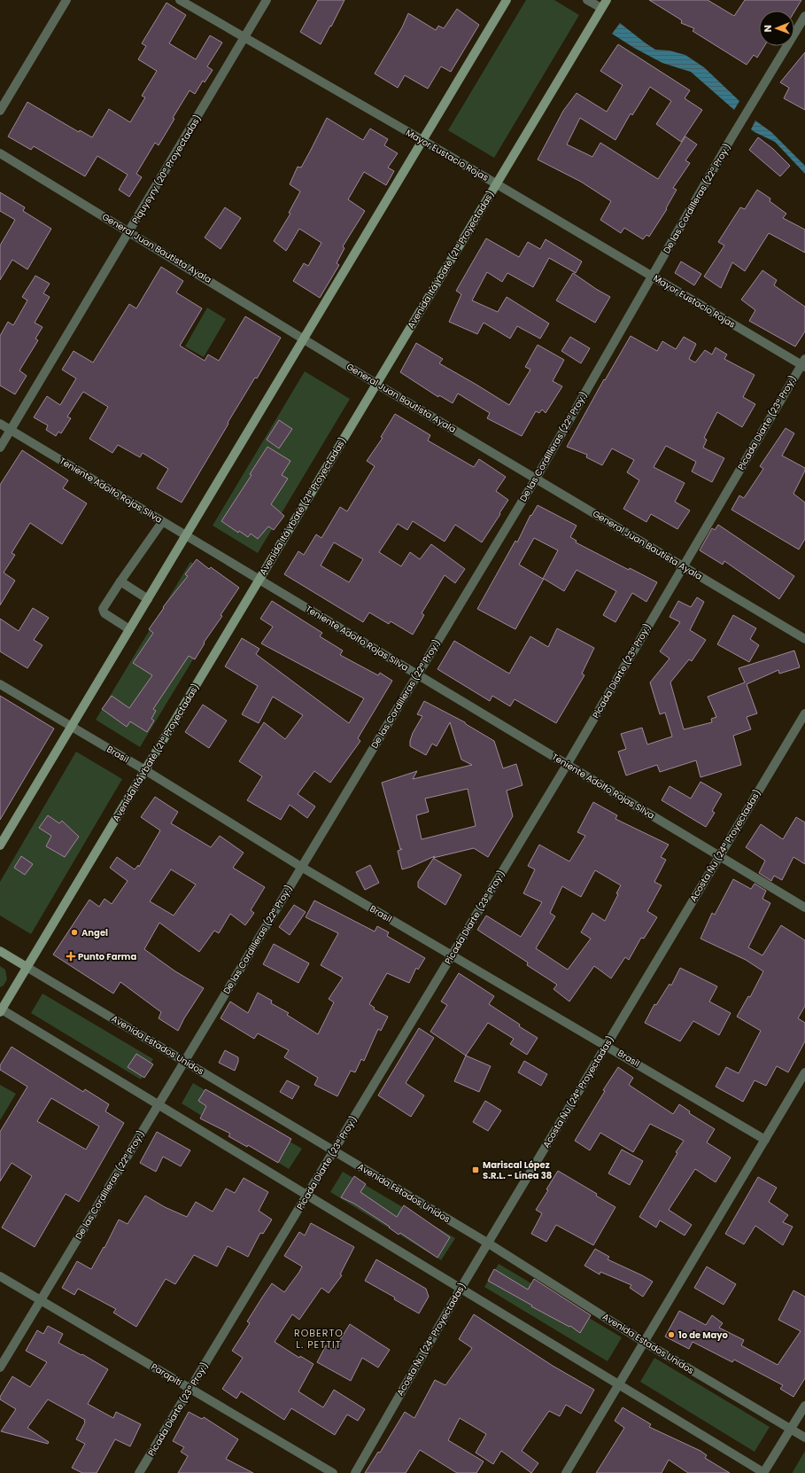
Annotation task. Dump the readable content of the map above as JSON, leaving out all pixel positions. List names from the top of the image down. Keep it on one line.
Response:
{"streets":{"main road":["Avenida Itá Ybaté (21ª Proyectadas)","Avenida Estados Unidos"],"street":["Mayor Eustacio Rojas","Piquysyry (20ª Proyectadas)","De las Cordilleras (22ª Proy.)","General Juan Bautista Ayala","Picada Diarte (23ª Proy.)","Teniente Adolfo Rojas Silva","Brasil","Acosta Ñu (24ª Proyectadas)","Parapití"]},"crossings":[["Mayor Eustacio Rojas","Piquysyry (20ª Proyectadas)"],["Mayor Eustacio Rojas","De las Cordilleras (22ª Proy.)"],["Mayor Eustacio Rojas","Avenida Itá Ybaté (21ª Proyectadas)"],["Mayor Eustacio Rojas","Picada Diarte (23ª Proy.)"],["Piquysyry (20ª Proyectadas)","General Juan Bautista Ayala"],["Piquysyry (20ª Proyectadas)","Teniente Adolfo Rojas Silva"],["De las Cordilleras (22ª Proy.)","General Juan Bautista Ayala"],["De las Cordilleras (22ª Proy.)","Teniente Adolfo Rojas Silva"],["De las Cordilleras (22ª Proy.)","Brasil"],["De las Cordilleras (22ª Proy.)","Avenida Estados Unidos"],["De las Cordilleras (22ª Proy.)","Parapití"],["General Juan Bautista Ayala","Avenida Itá Ybaté (21ª Proyectadas)"],["General Juan Bautista Ayala","Picada Diarte (23ª Proy.)"],["Avenida Itá Ybaté (21ª Proyectadas)","Teniente Adolfo Rojas Silva"],["Avenida Itá Ybaté (21ª Proyectadas)","Brasil"],["Avenida Itá Ybaté (21ª Proyectadas)","Avenida Estados Unidos"],["Picada Diarte (23ª Proy.)","Teniente Adolfo Rojas Silva"],["Picada Diarte (23ª Proy.)","Brasil"],["Picada Diarte (23ª Proy.)","Avenida Estados Unidos"],["Picada Diarte (23ª Proy.)","Parapití"],["Teniente Adolfo Rojas Silva","Acosta Ñu (24ª Proyectadas)"],["Brasil","Acosta Ñu (24ª Proyectadas)"],["Acosta Ñu (24ª Proyectadas)","Avenida Estados Unidos"]],"districts":["ROBERTO L. PETTIT"],"places":{"other":["Angel","1o de Mayo"],"health":["Punto Farma"],"transit":["Mariscal López S.R.L. - Línea 38"]},"north":"left"}
